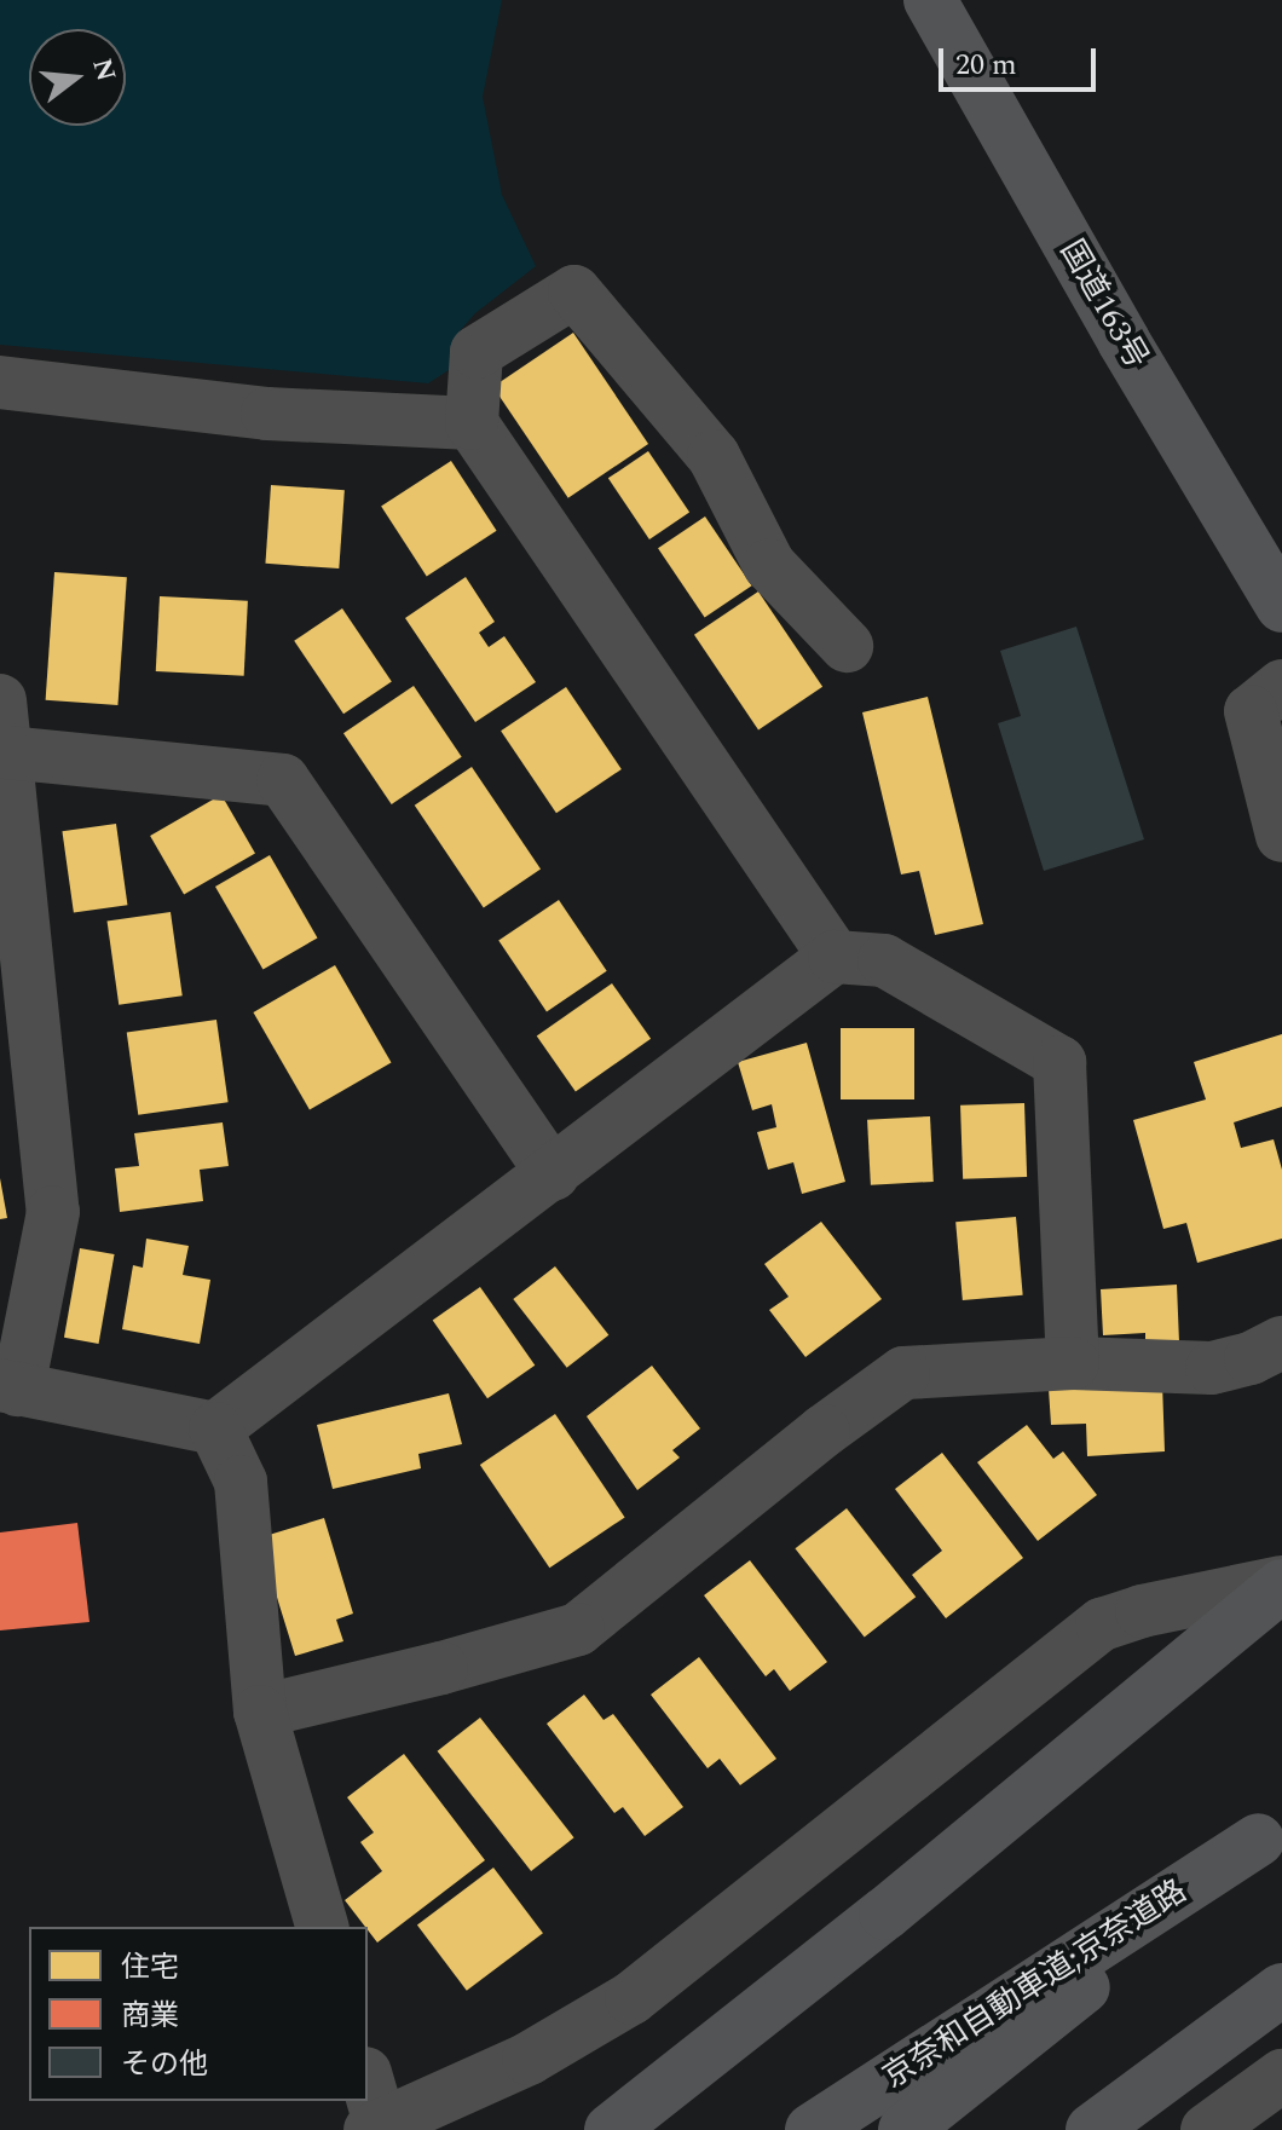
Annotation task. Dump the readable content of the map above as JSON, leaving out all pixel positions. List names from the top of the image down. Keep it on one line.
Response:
{"streets":{"highway":["国道163号","京奈和自動車道;京奈道路"]},"legend":["住宅","商業","その他"],"scale_bar":"20 m","north":"right"}
